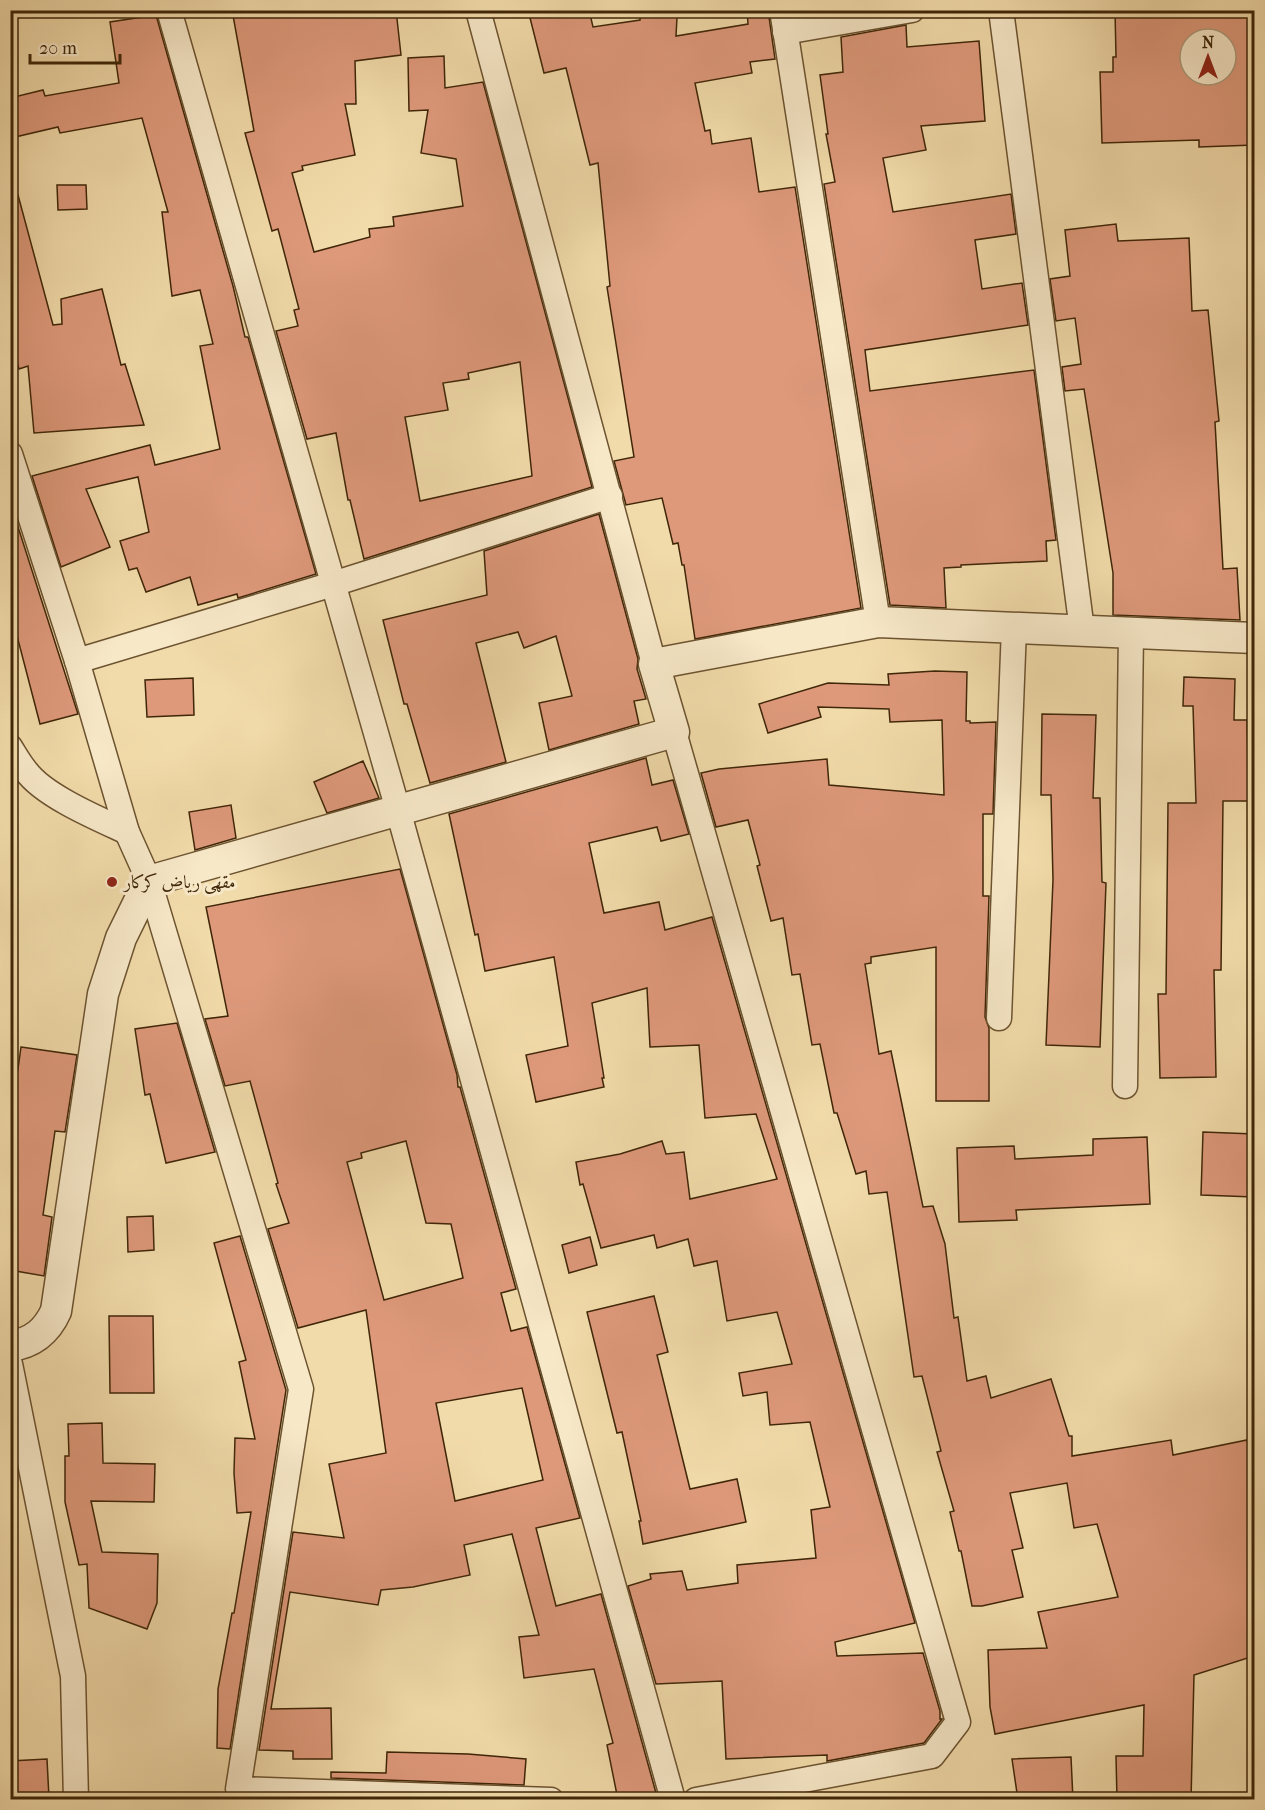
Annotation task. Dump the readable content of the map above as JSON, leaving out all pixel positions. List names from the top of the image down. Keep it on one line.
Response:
{"places":["مقهى رياض كركار"],"scale_bar":"20 m","north":"top"}
